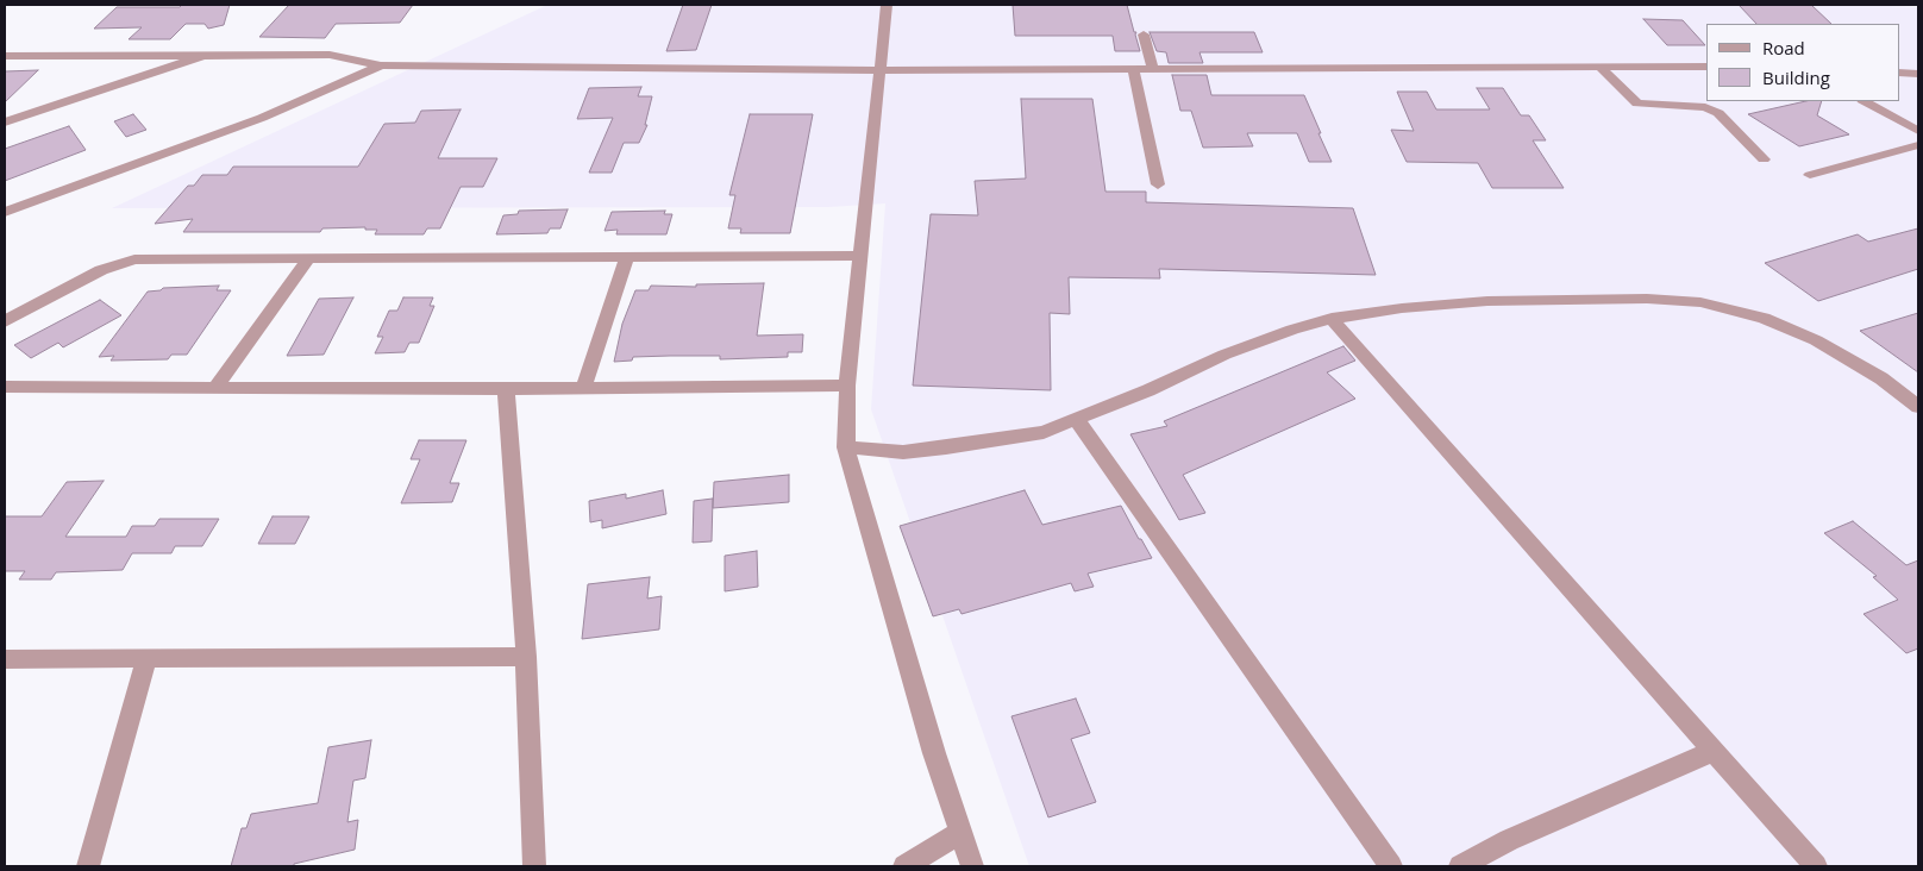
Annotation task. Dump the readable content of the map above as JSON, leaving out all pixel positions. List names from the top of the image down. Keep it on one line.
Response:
{"legend":["Road","Building"]}
